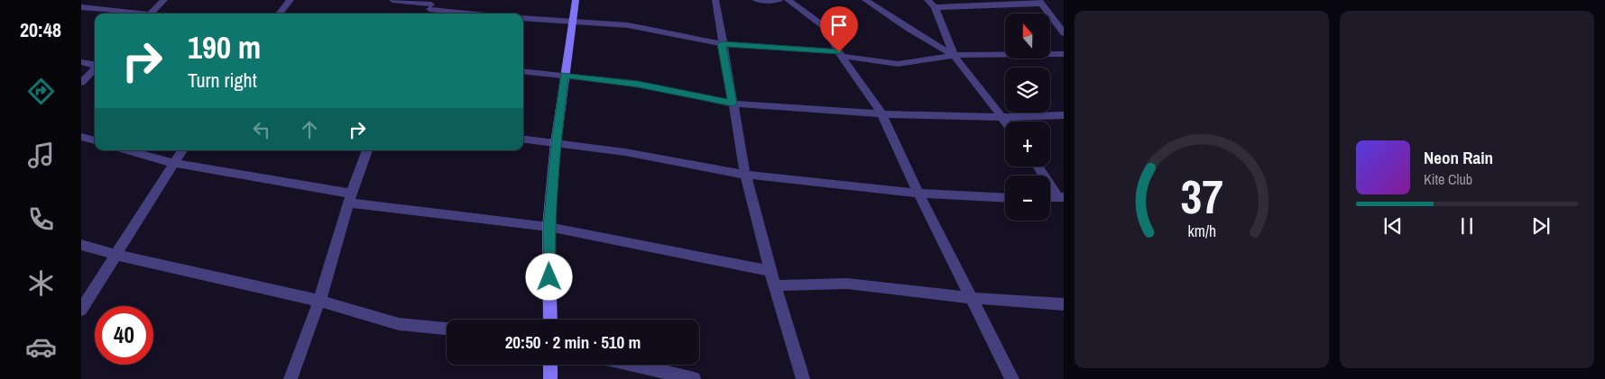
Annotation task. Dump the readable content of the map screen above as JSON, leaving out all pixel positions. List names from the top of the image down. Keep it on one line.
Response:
{"north":"top","page":{"tabs":"20:48","map_buttons":["+","−"],"turn":["190 m","Turn right"],"song":["Neon Rain","Kite Club"],"limit":"40","trip":"20:50 · 2 min · 510 m","gauge":["37","km/h"]}}
